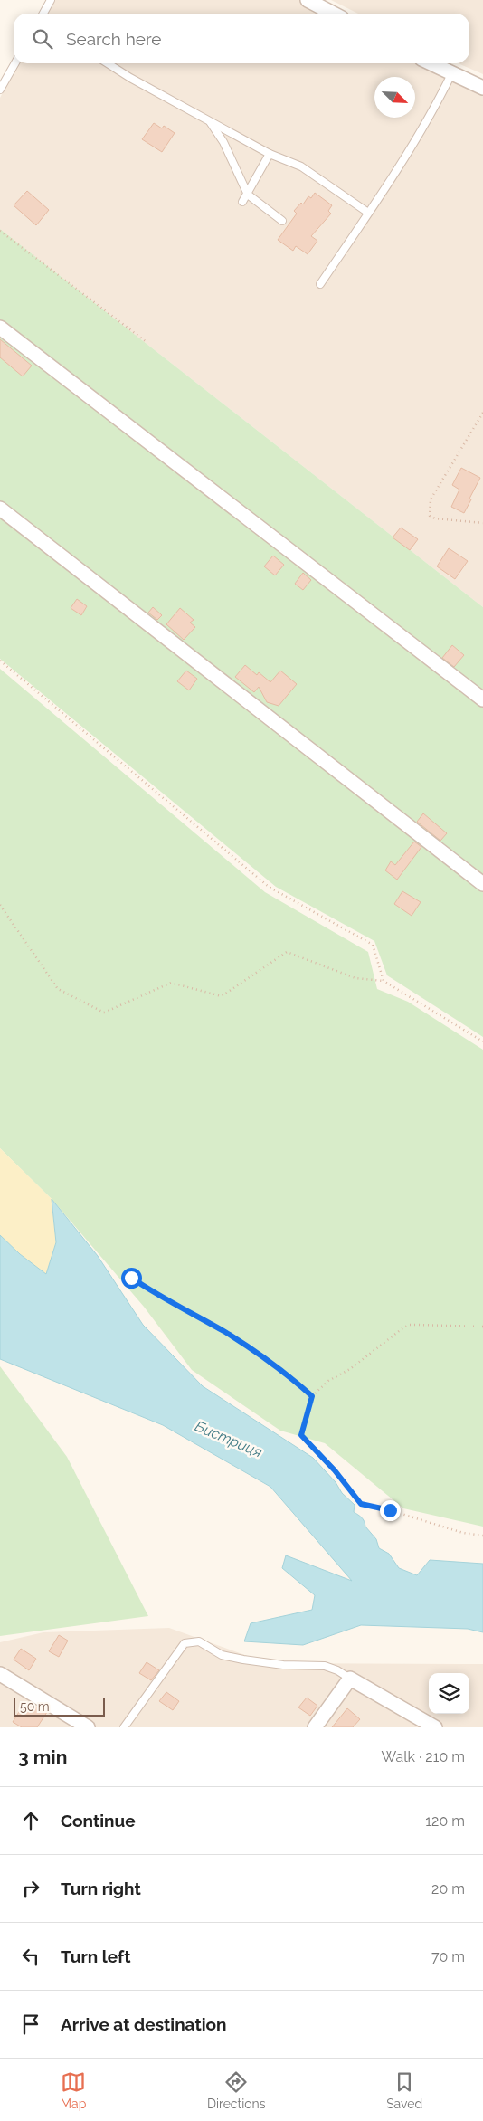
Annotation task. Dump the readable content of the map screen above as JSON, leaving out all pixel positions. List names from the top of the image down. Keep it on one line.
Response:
{"water":["Бистриця"],"scale_bar":"50 m","north":"bottom right","page":{"search":"Search here","scale":"50 m","heading":["3 min","Walk · 210 m"],"list":[["Continue","120 m"],["Turn right","20 m"],["Turn left","70 m"],"Arrive at destination"],"nav":["Map","Directions","Saved"]}}
